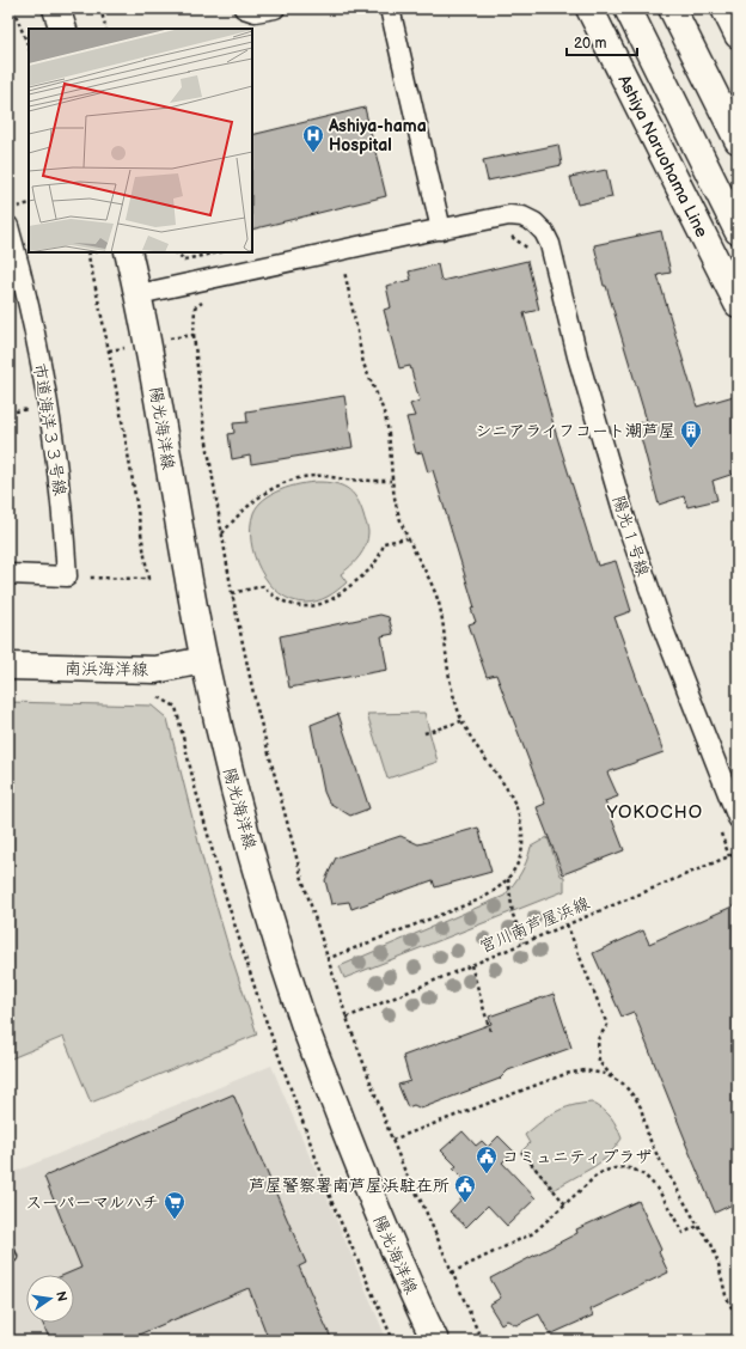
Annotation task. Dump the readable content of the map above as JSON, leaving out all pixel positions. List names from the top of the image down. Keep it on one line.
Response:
{"streets":{"main road":["Ashiya Naruohama Line","陽光海洋線","南浜海洋線"],"street":["市道海洋３３号線","陽光１号線"],"path":["宮川南芦屋浜線"]},"crossings":[["陽光海洋線","南浜海洋線"]],"districts":["YOKOCHO"],"places":{"hospital":["Ashiya-hama Hospital"],"building":["シニアライフコート潮芦屋"],"public building":["コミュニティプラザ","芦屋警察署南芦屋浜駐在所"],"supermarket":["スーパーマルハチ"]},"scale_bar":"20 m","north":"right"}
